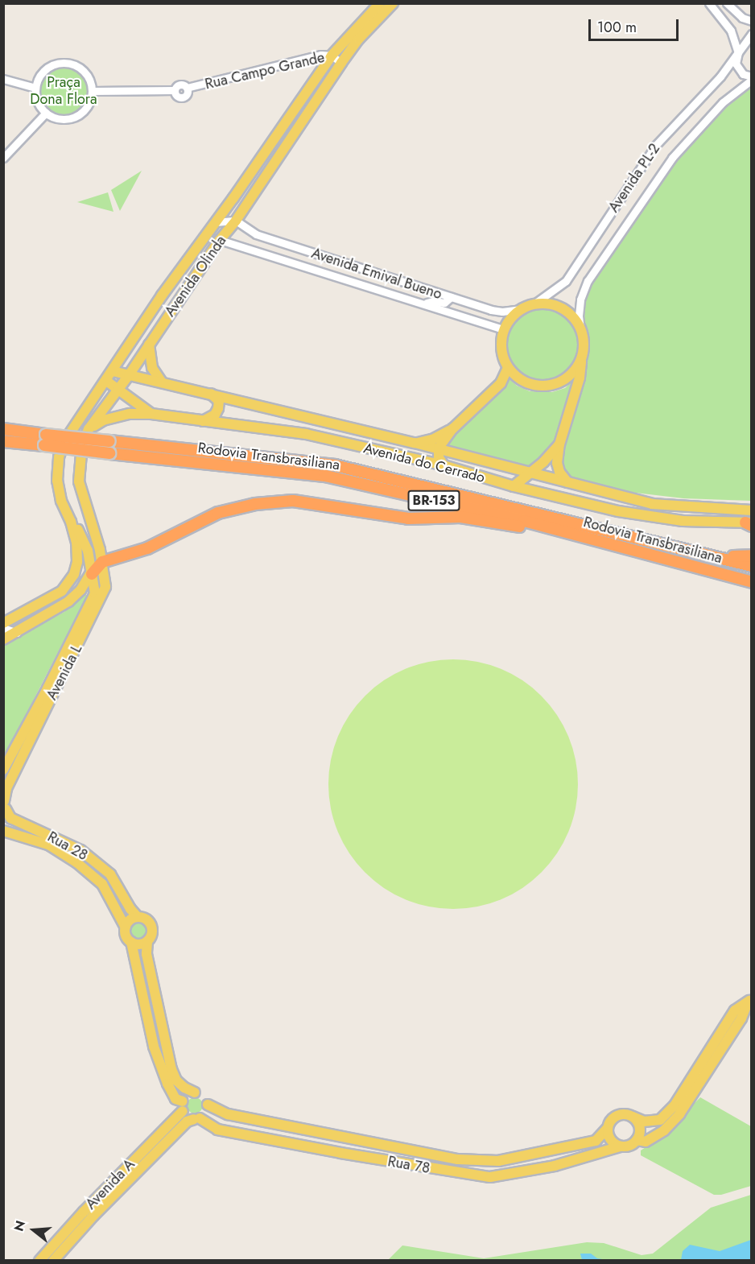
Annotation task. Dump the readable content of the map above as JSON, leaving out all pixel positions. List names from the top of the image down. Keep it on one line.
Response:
{"streets":{"highway":["Rodovia Transbrasiliana","BR-153"],"main road":["Avenida Olinda","Avenida do Cerrado","Avenida L","Rua 28","Rua 78","Avenida A"],"street":["Rua Campo Grande","Avenida PL-2","Avenida Emival Bueno"]},"crossings":[["Rua Campo Grande","Avenida Olinda"],["Avenida PL-2","Avenida Emival Bueno"],["Avenida Emival Bueno","Avenida Olinda"],["Avenida Olinda","Avenida do Cerrado"],["Avenida Olinda","Avenida L"],["Avenida L","Rua 28"],["Rua 78","Avenida A"]],"parks":["Praça Dona Flora"],"scale_bar":"100 m","north":"left"}
